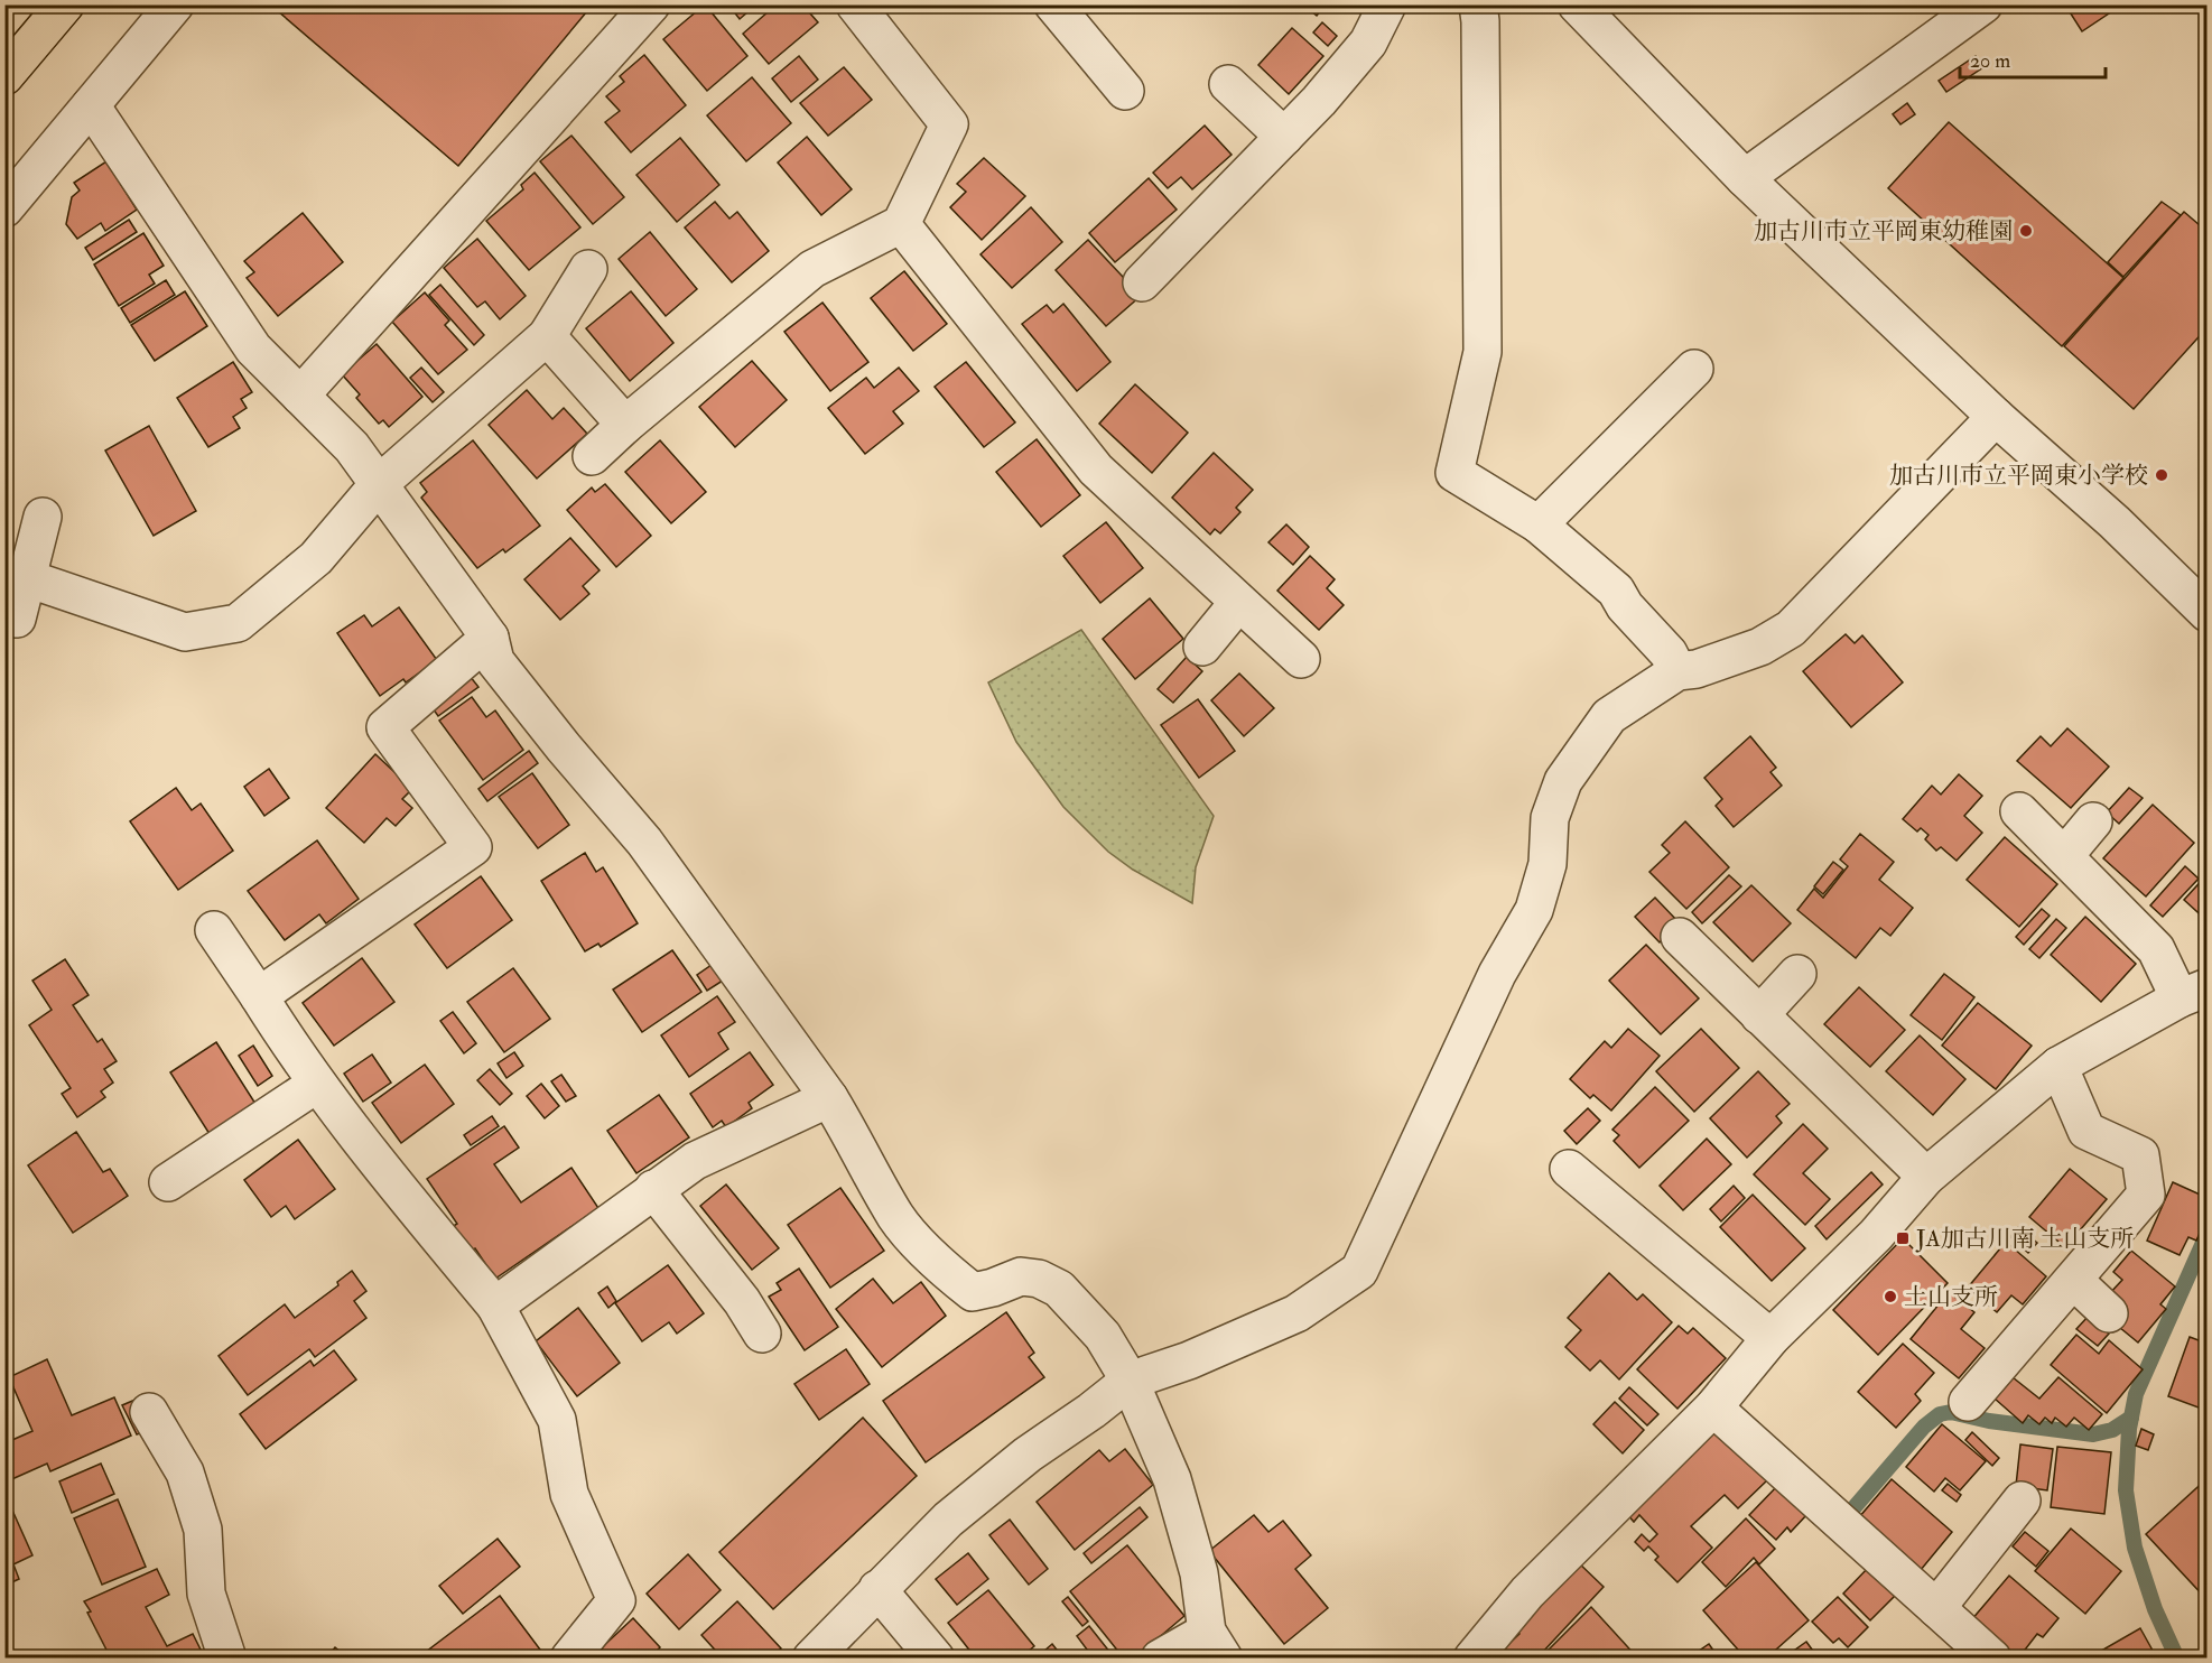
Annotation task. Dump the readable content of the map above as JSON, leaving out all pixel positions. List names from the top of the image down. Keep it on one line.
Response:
{"places":{"other":["加古川市立平岡東幼稚園","加古川市立平岡東小学校","土山支所"],"transit":["JA加古川南 土山支所"]},"scale_bar":"20 m"}
